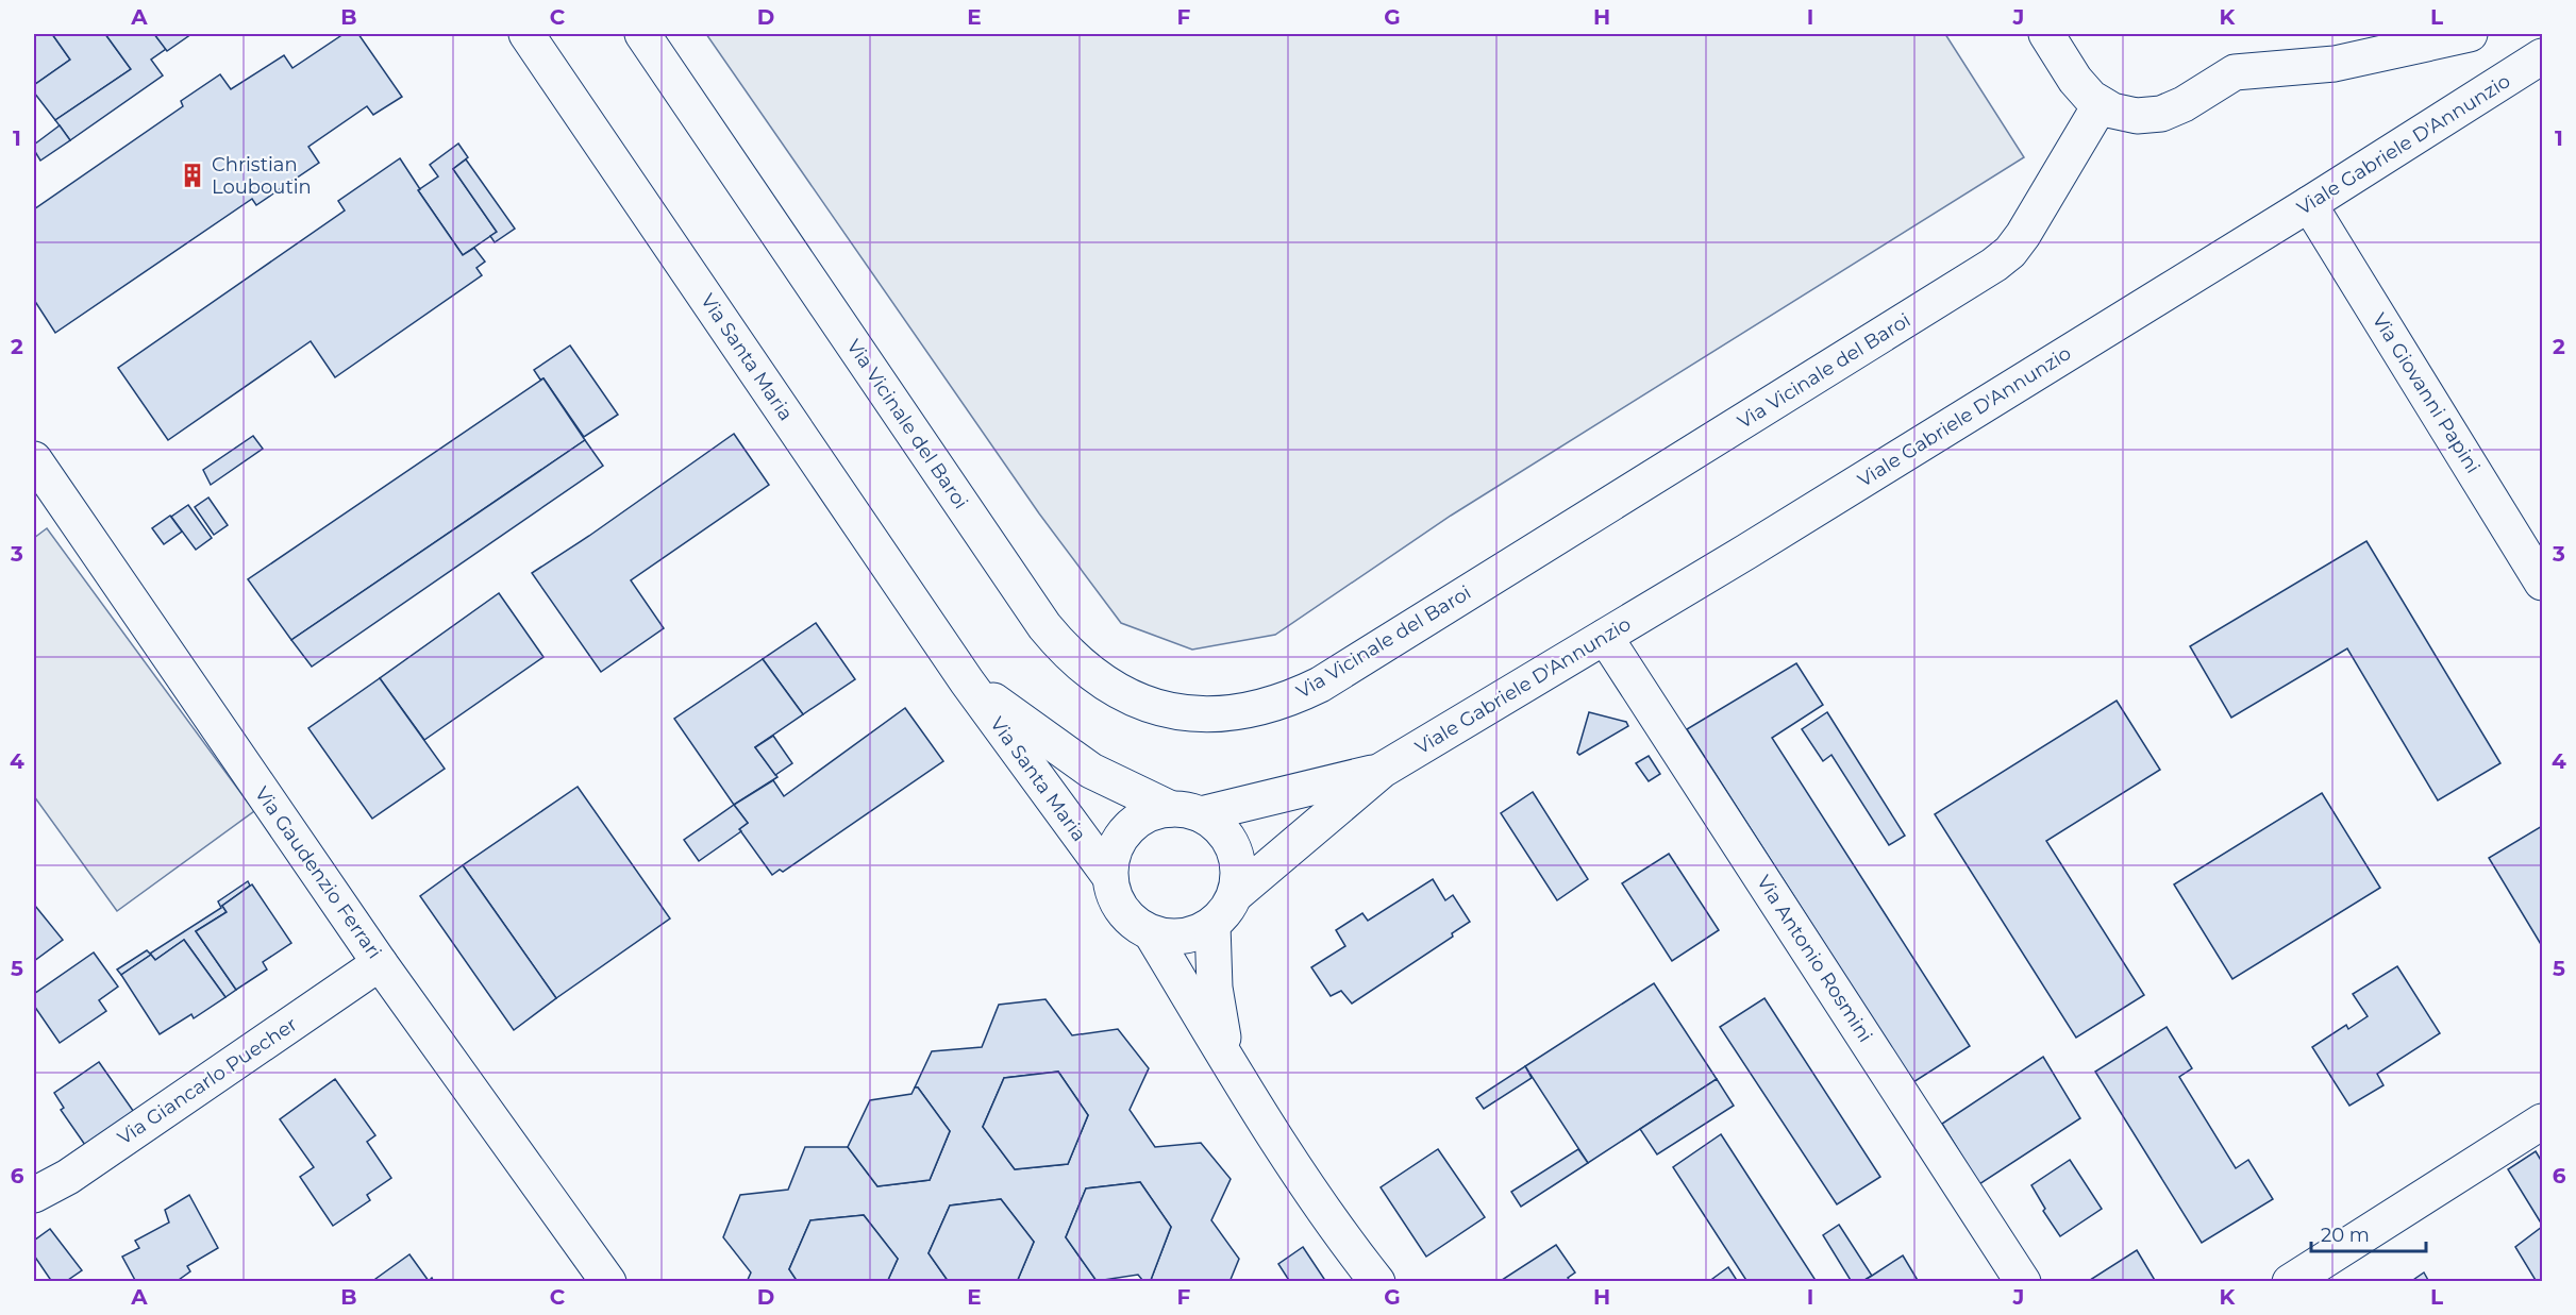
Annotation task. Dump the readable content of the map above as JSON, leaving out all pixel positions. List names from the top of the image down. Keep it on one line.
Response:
{"streets":{"street":["Viale Gabriele D'Annunzio","Via Santa Maria","Via Vicinale del Baroi","Via Giovanni Papini","Via Gaudenzio Ferrari","Via Antonio Rosmini","Via Giancarlo Puecher"]},"crossings":[["Viale Gabriele D'Annunzio","Via Santa Maria"],["Viale Gabriele D'Annunzio","Via Giovanni Papini"],["Viale Gabriele D'Annunzio","Via Antonio Rosmini"],["Via Gaudenzio Ferrari","Via Giancarlo Puecher"]],"places":{"building":["Christian Louboutin"]},"scale_bar":"20 m","grid":{"columns":["A","B","C","D","E","F","G","H","I","J","K","L"],"rows":["1","2","3","4","5","6"]}}
